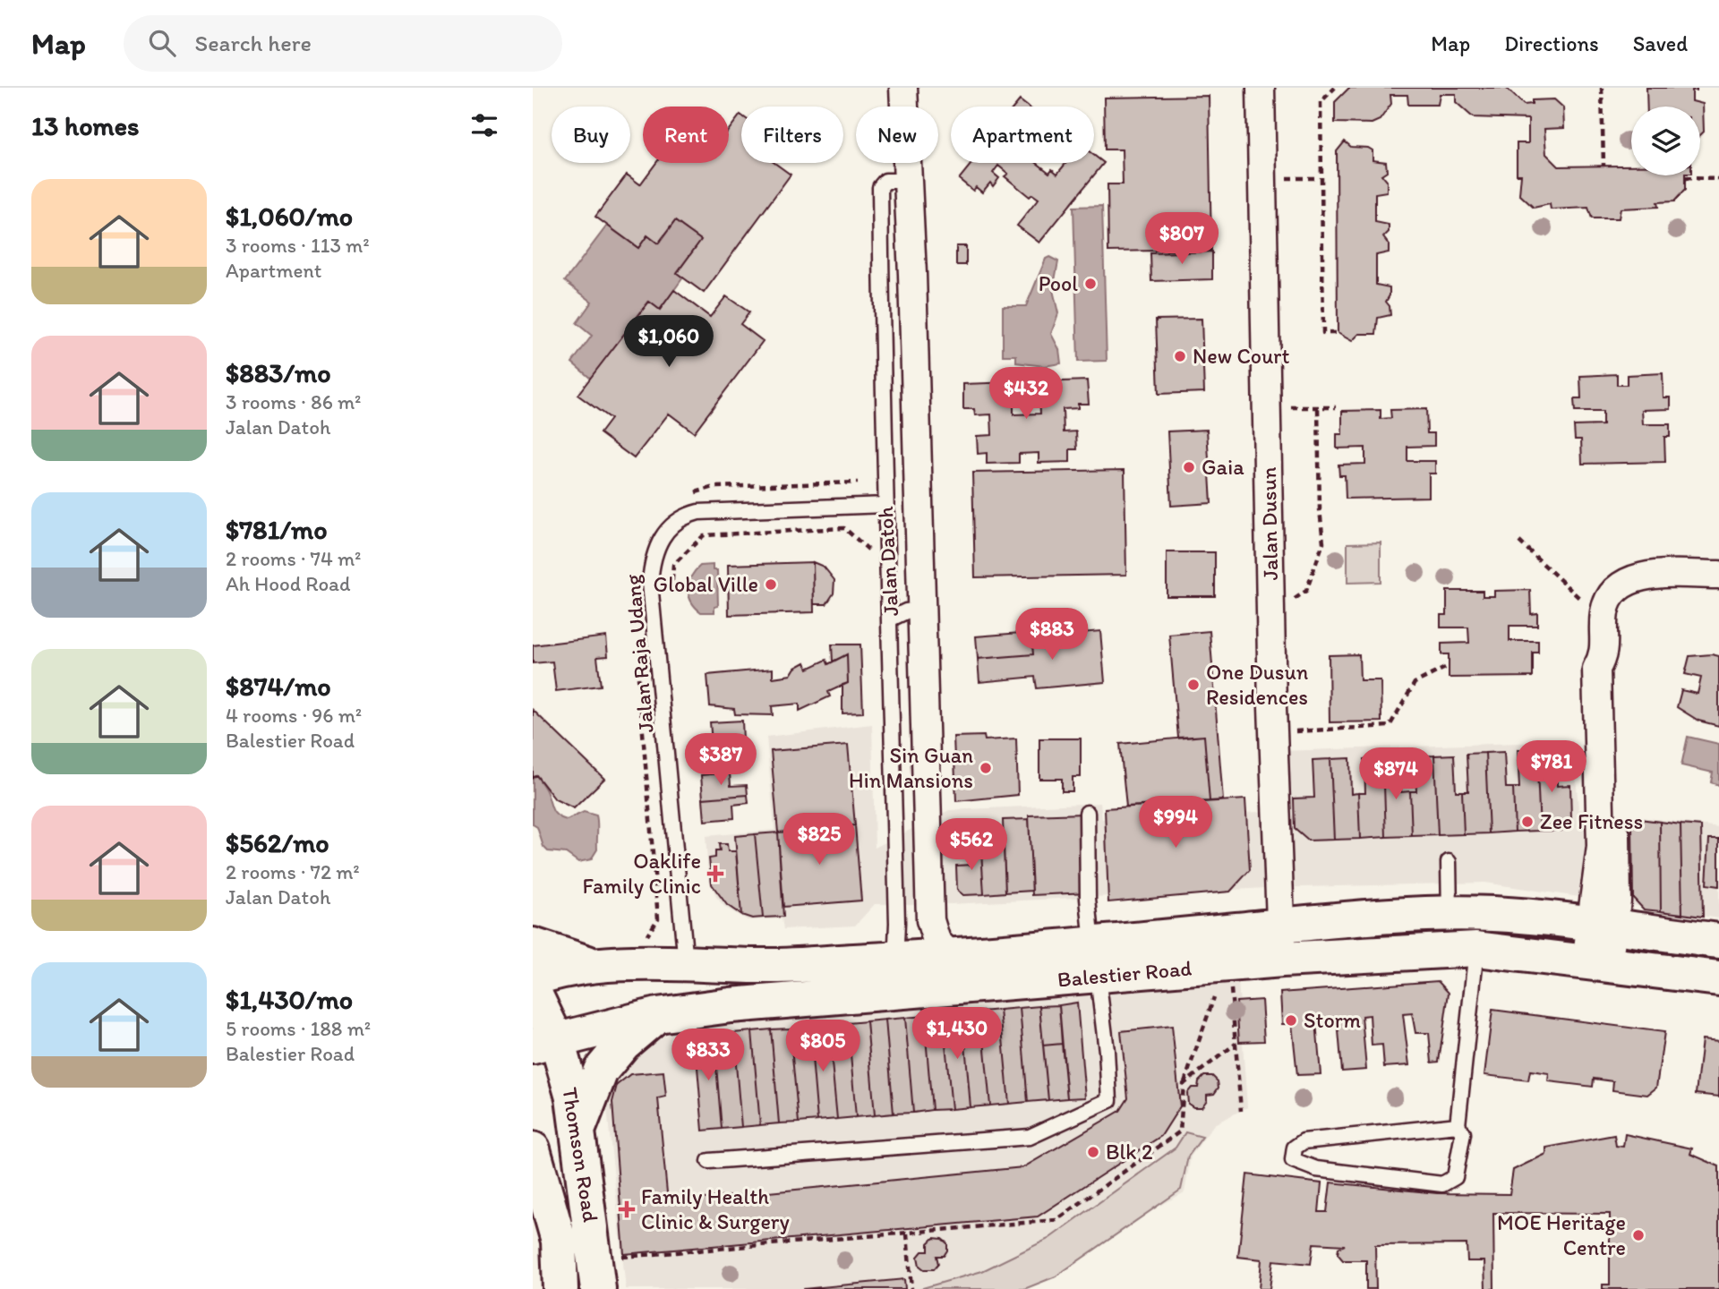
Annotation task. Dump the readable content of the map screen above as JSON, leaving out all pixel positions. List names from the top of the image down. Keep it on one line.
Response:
{"streets":{"main road":["Balestier Road","Thomson Road"],"street":["Jalan Dusun","Jalan Datoh"],"lane":["Jalan Raja Udang"]},"crossings":[["Jalan Dusun","Balestier Road"],["Jalan Datoh","Jalan Raja Udang"],["Jalan Datoh","Balestier Road"],["Jalan Raja Udang","Balestier Road"],["Balestier Road","Thomson Road"]],"places":{"other":["Pool","New Court","Gaia","Global Ville","One Dusun Residences","Sin Guan Hin Mansions","Zee Fitness","Storm","Blk 2","MOE Heritage Centre"],"health":["Oaklife Family Clinic","Family Health Clinic & Surgery"]},"page":{"header":"Map","search":"Search here","nav":["Map","Directions","Saved"],"heading":"13 homes","chip":["Buy","Rent","Filters","New","Apartment"],"list":[{"name":"$1,060/mo","note":"3 rooms · 113 m² · Apartment"},{"name":"$883/mo","note":"3 rooms · 86 m² · Jalan Datoh"},{"name":"$781/mo","note":"2 rooms · 74 m² · Ah Hood Road"},{"name":"$874/mo","note":"4 rooms · 96 m² · Balestier Road"},{"name":"$562/mo","note":"2 rooms · 72 m² · Jalan Datoh"},{"name":"$1,430/mo","note":"5 rooms · 188 m² · Balestier Road"}],"price":["$807","$1,060","$432","$883","$387","$781","$874","$994","$825","$562","$1,430","$805","$833"]}}
